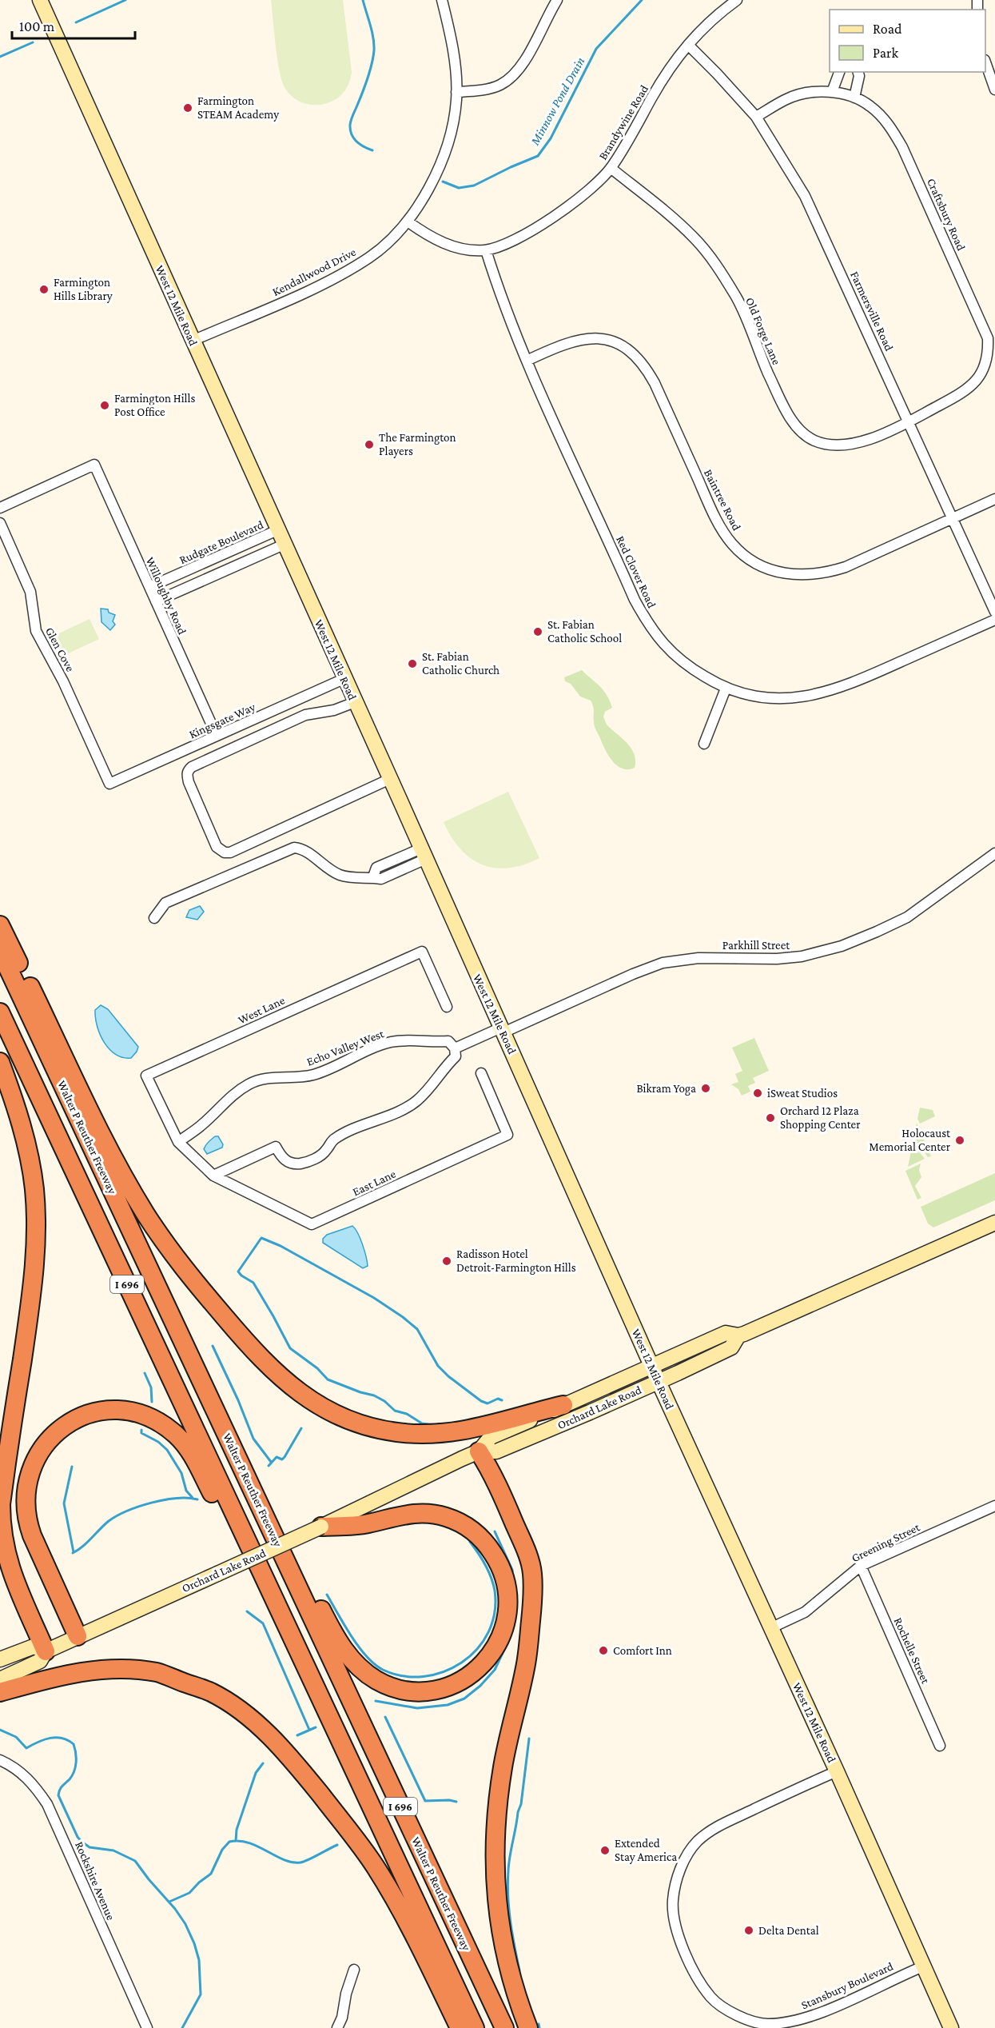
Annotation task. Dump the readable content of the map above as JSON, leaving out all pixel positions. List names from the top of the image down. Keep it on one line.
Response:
{"streets":{"highway":["Walter P Reuther Freeway","I 696"],"main road":["West 12 Mile Road","Orchard Lake Road"],"street":["Brandywine Road","Craftsbury Road","Kendallwood Drive","Farmersville Road","Old Forge Lane","Baintree Road","Rudgate Boulevard","Red Clover Road","Willoughby Road","Glen Cove","Kingsgate Way","Parkhill Street","West Lane","Echo Valley West","East Lane","Greening Street","Rochelle Street","Rockshire Avenue","Stansbury Boulevard"]},"crossings":[["Brandywine Road","Kendallwood Drive"],["Brandywine Road","Farmersville Road"],["Brandywine Road","Old Forge Lane"],["Brandywine Road","Red Clover Road"],["Craftsbury Road","Farmersville Road"],["Craftsbury Road","Old Forge Lane"],["Kendallwood Drive","West 12 Mile Road"],["West 12 Mile Road","Rudgate Boulevard"],["West 12 Mile Road","Kingsgate Way"],["West 12 Mile Road","Parkhill Street"],["West 12 Mile Road","Orchard Lake Road"],["West 12 Mile Road","Greening Street"],["West 12 Mile Road","Stansbury Boulevard"],["Farmersville Road","Old Forge Lane"],["Farmersville Road","Baintree Road"],["Baintree Road","Red Clover Road"],["Rudgate Boulevard","Willoughby Road"],["Willoughby Road","Kingsgate Way"],["Glen Cove","Kingsgate Way"],["Parkhill Street","Echo Valley West"],["West Lane","Echo Valley West"],["West Lane","East Lane"],["Greening Street","Rochelle Street"]],"water":["Minnow Pond Drain"],"places":["Farmington STEAM Academy","Farmington Hills Library","Farmington Hills Post Office","The Farmington Players","St. Fabian Catholic School","St. Fabian Catholic Church","Bikram Yoga","iSweat Studios","Orchard 12 Plaza Shopping Center","Holocaust Memorial Center","Radisson Hotel Detroit-Farmington Hills","Comfort Inn","Extended Stay America","Delta Dental"],"legend":["Road","Park"],"scale_bar":"100 m"}
